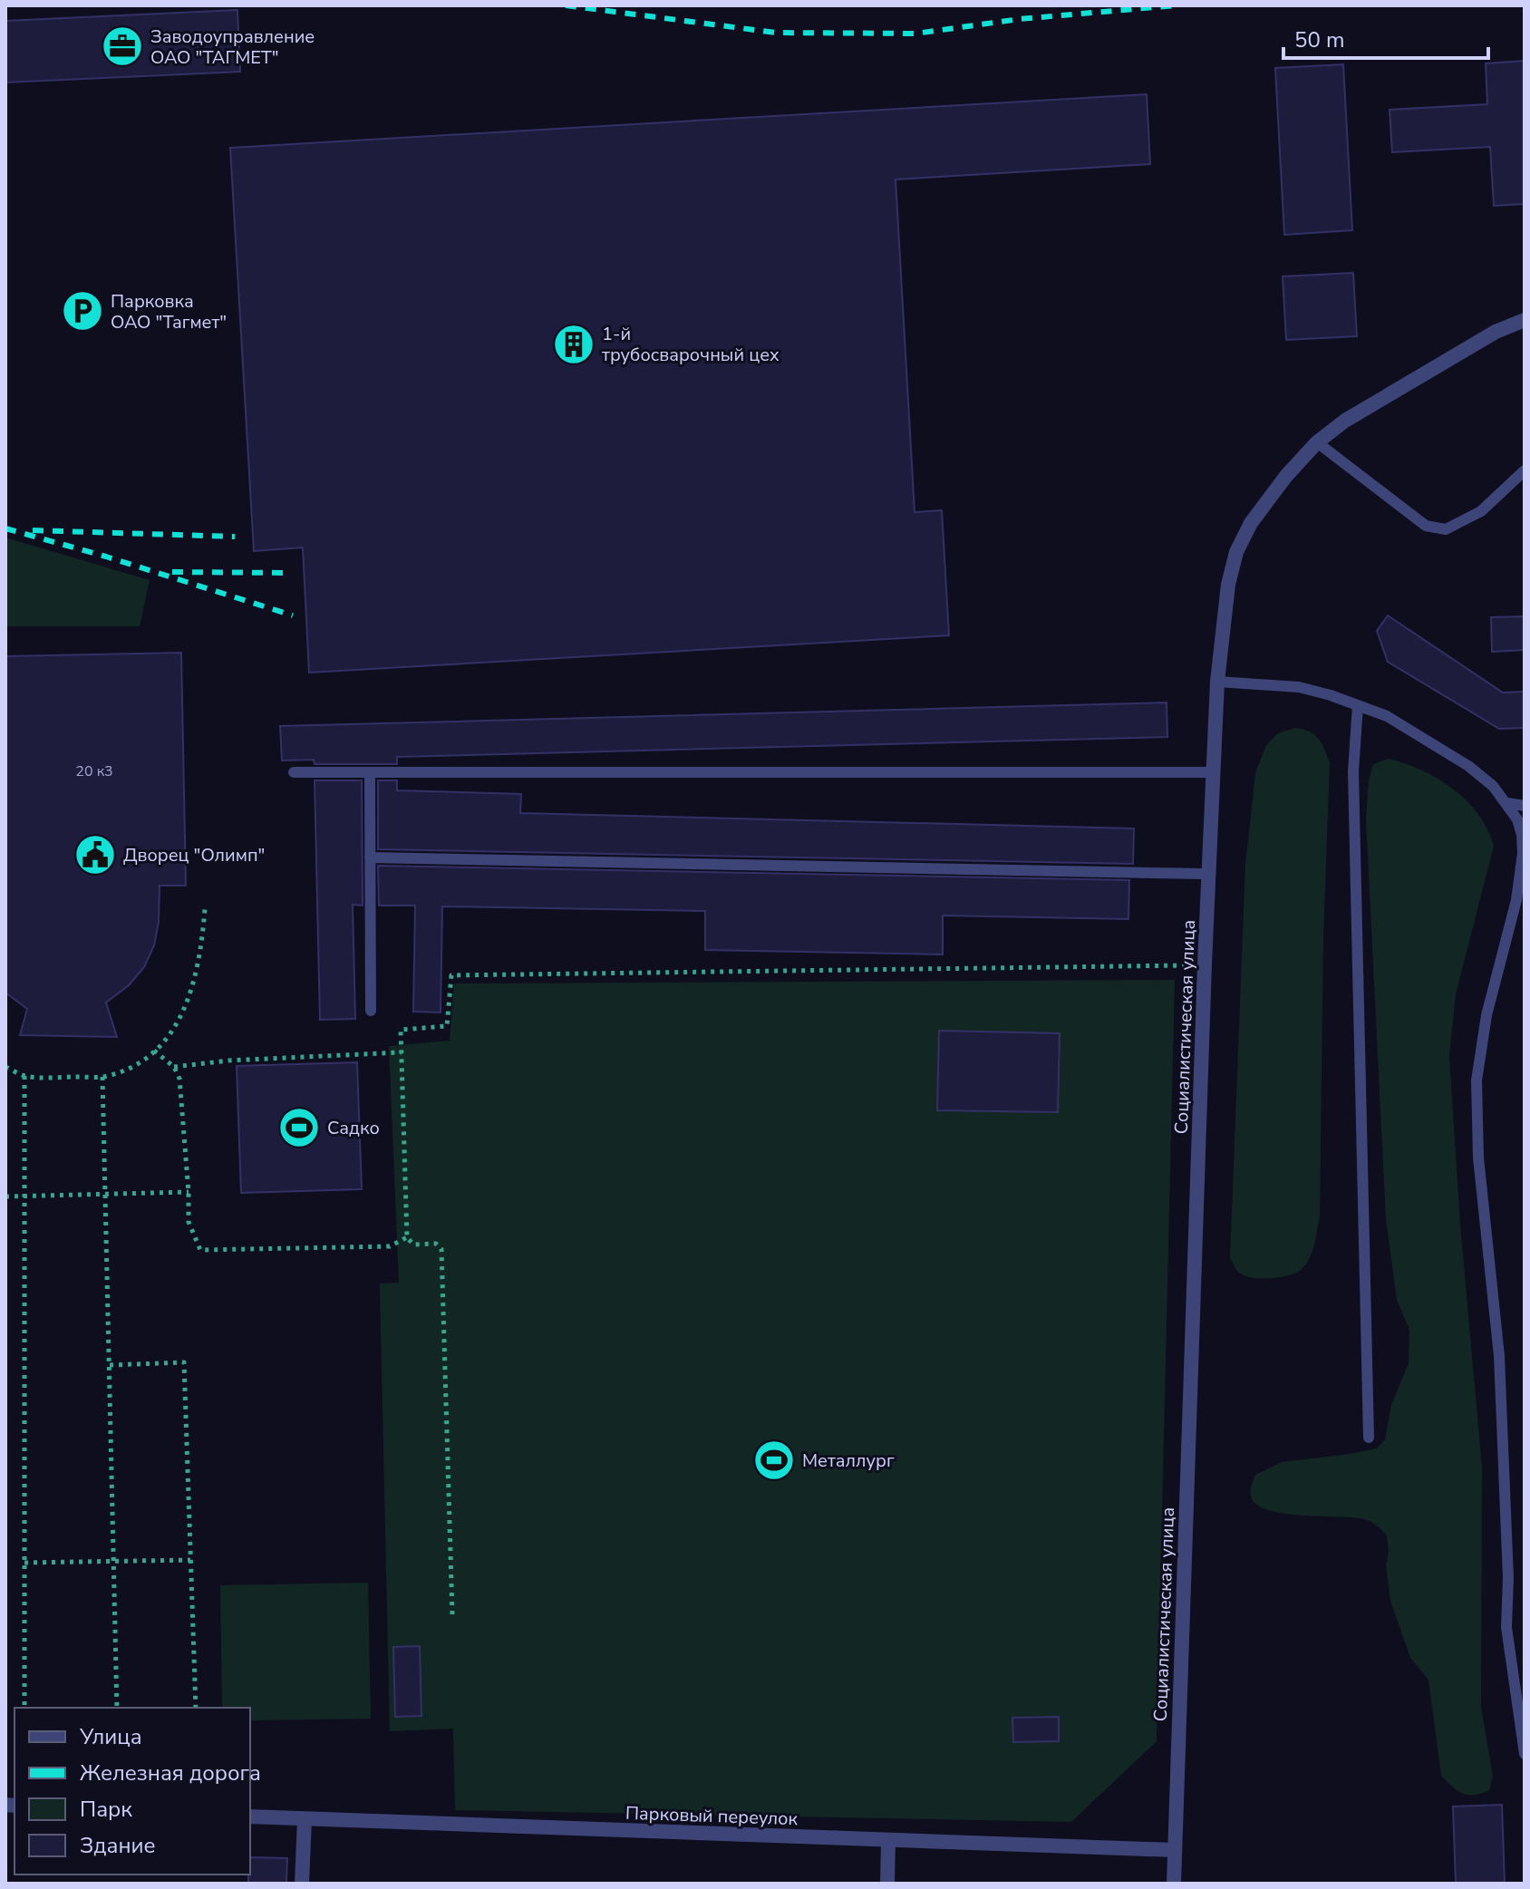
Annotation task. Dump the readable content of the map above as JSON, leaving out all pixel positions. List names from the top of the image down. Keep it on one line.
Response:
{"streets":{"street":["Социалистическая улица","Парковый переулок"]},"crossings":[["Социалистическая улица","Парковый переулок"]],"places":{"office":["Заводоуправление ОАО \"ТАГМЕТ\""],"parking":["Парковка ОАО \"Тагмет\""],"building":["1-й трубосварочный цех"],"public building":["Дворец \"Олимп\""],"sports":["Садко","Металлург"]},"house_numbers":["20 к3"],"legend":["Улица","Железная дорога","Парк","Здание"],"scale_bar":"50 m"}
